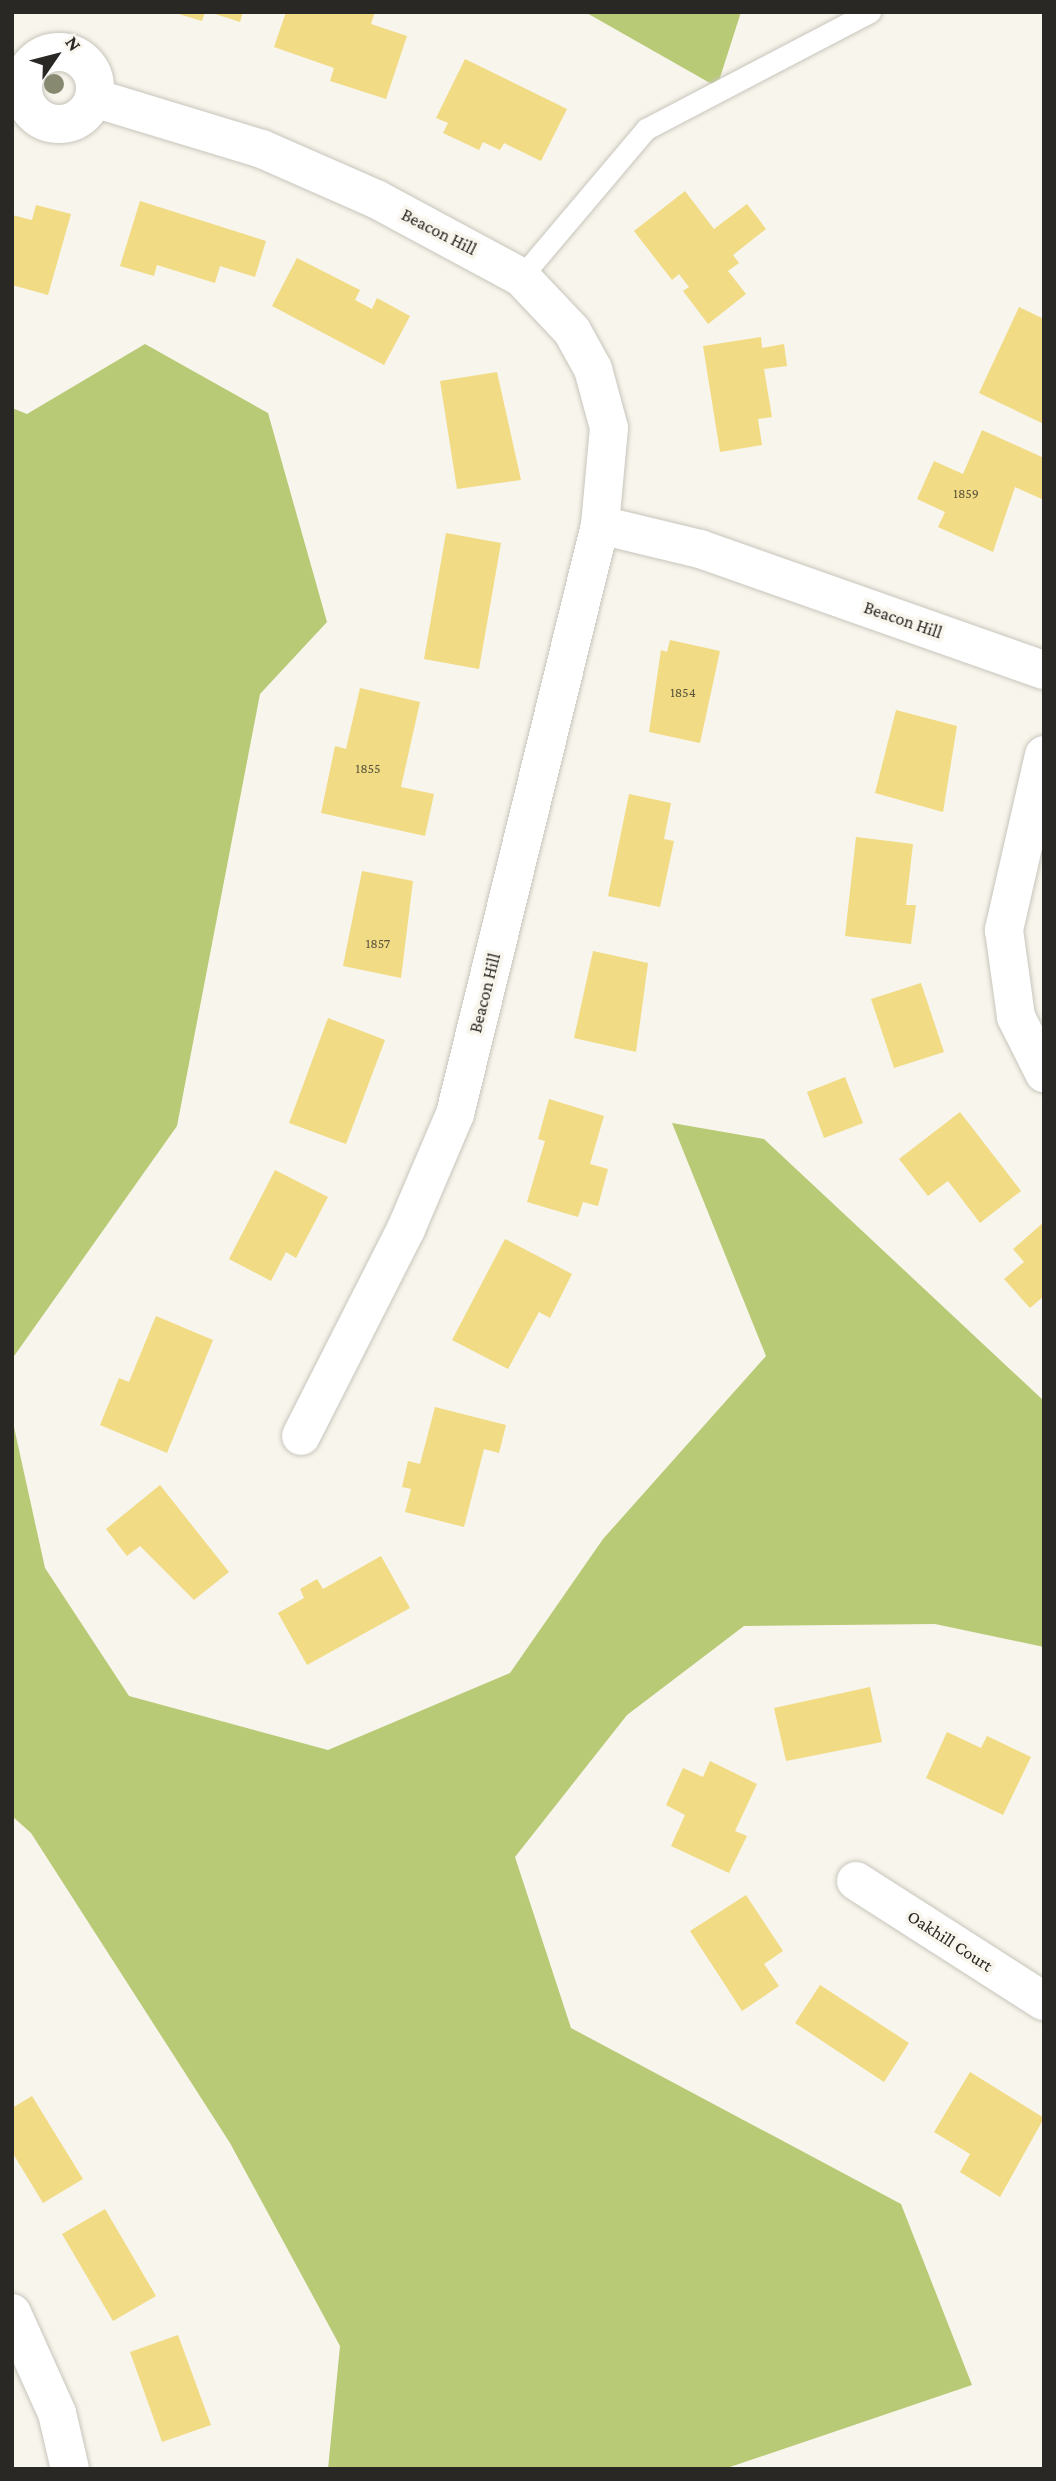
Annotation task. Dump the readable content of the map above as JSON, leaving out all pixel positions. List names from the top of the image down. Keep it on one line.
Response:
{"streets":{"street":["Beacon Hill","Oakhill Court"]},"house_numbers":["1859","1854","1855","1857"],"north":"top right"}
